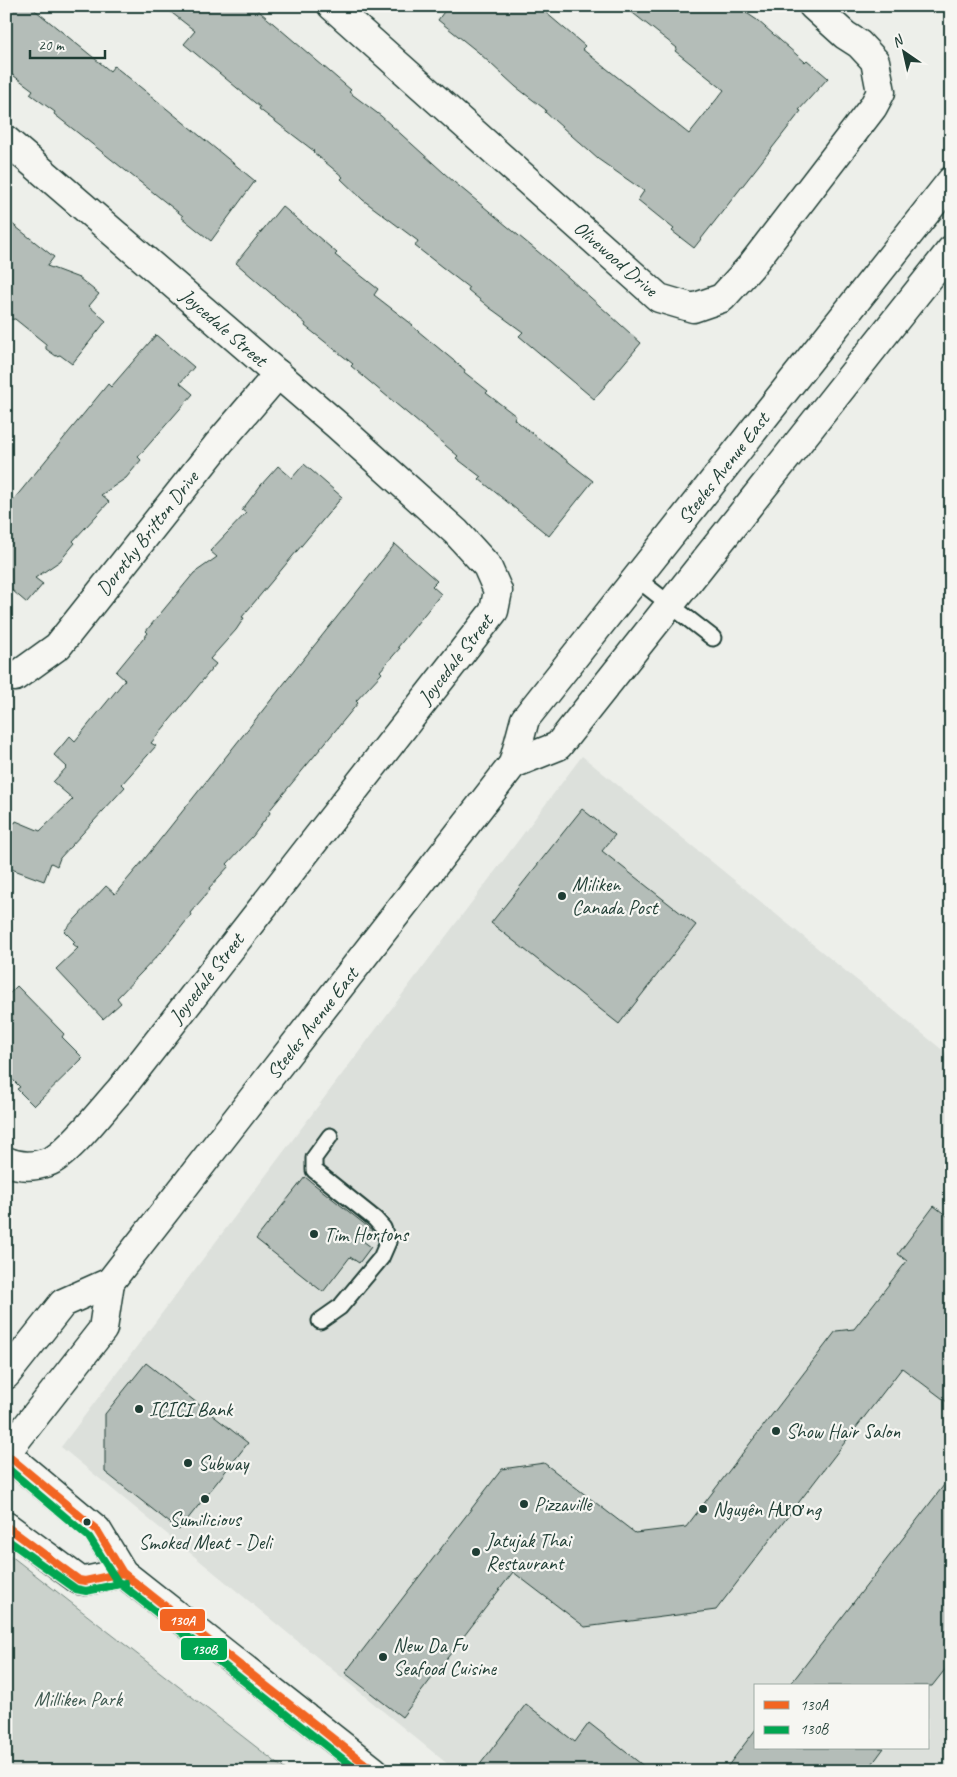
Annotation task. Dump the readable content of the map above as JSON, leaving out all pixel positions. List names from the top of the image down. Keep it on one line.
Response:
{"streets":{"main road":["Olivewood Drive","Joycedale Street","Steeles Avenue East","Dorothy Britton Drive"]},"crossings":[["Joycedale Street","Dorothy Britton Drive"]],"parks":["Milliken Park"],"places":["Miliken Canada Post","Tim Hortons","ICICI Bank","Show Hair Salon","Subway","Sumilicious Smoked Meat - Deli","Pizzaville","Nguyên Hương","Jatujak Thai Restaurant","New Da Fu Seafood Cuisine"],"lines":["transit line 130A","transit line 130B"],"legend":["130A","130B"],"scale_bar":"20 m","north":"top left"}
